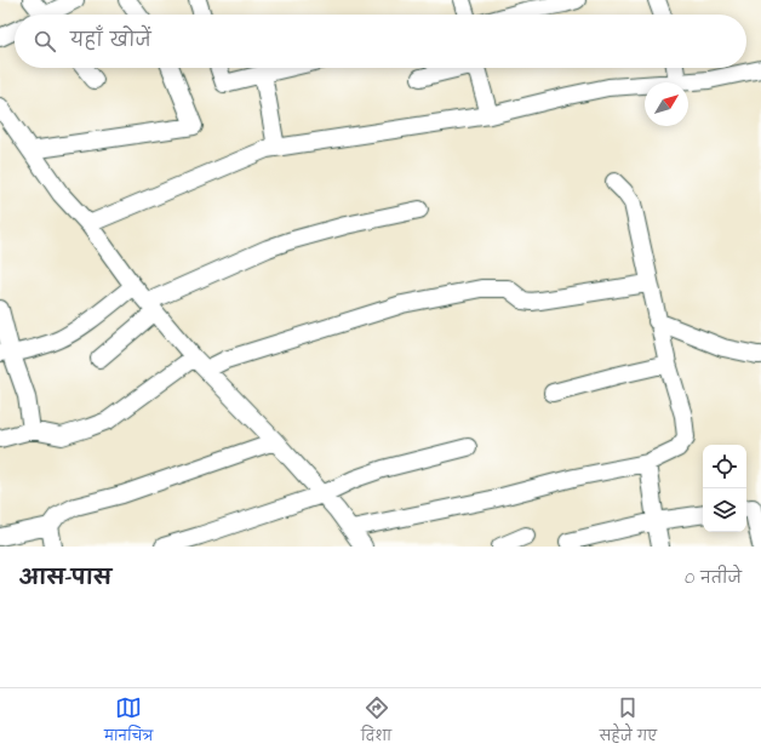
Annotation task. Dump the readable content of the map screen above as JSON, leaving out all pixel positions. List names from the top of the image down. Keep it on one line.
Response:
{"north":"top right","page":{"search":"यहाँ खोजें","heading":["आस-पास","0 नतीजे"],"nav":["मानचित्र","दिशा","सहेजे गए"]}}
